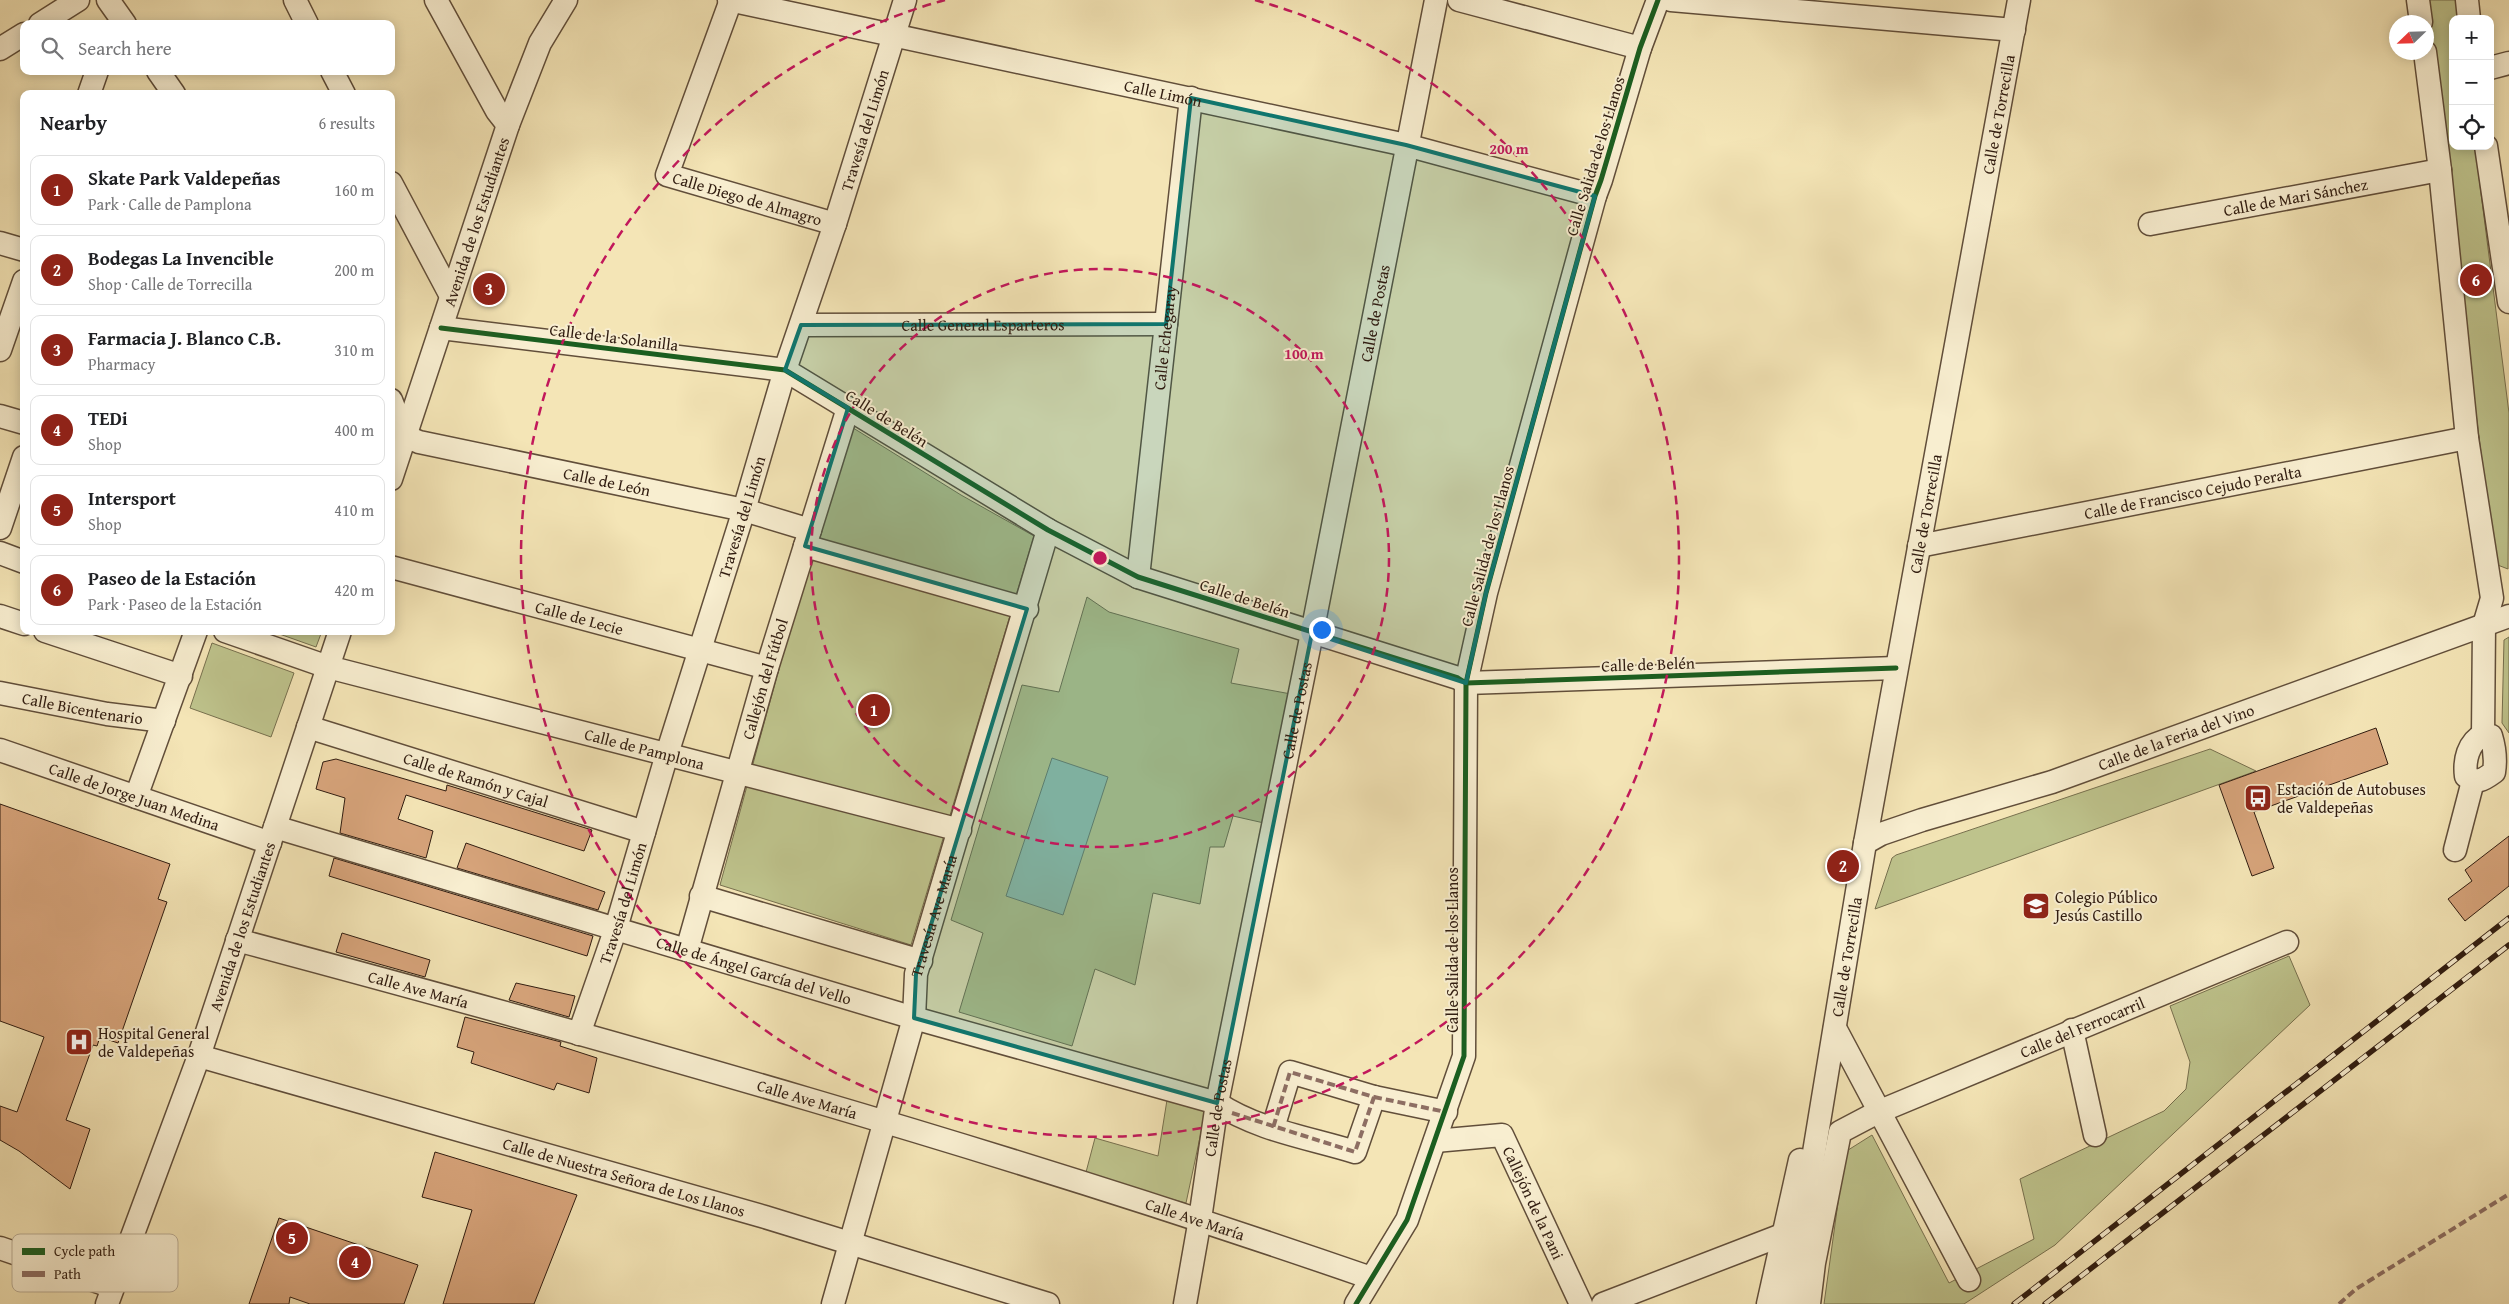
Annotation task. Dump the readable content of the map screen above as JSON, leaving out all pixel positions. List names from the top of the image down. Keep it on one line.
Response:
{"streets":{"street":["Calle Limón","Calle de Torrecilla","Travesía del Limón","Calle Salida de los Llanos","Calle de Mari Sánchez","Calle Diego de Almagro","Avenida de los Estudiantes","Calle de Postas","Calle General Esparteros","Calle de la Solanilla","Calle Echegaray","Calle de Belén","Calle de León","Calle de Francisco Cejudo Peralta","Calle de Lecie","Callejón del Fútbol","Calle Bicentenario","Calle de la Feria del Vino","Calle de Pamplona","Calle de Ramón y Cajal","Calle de Jorge Juan Medina","Travesía Ave María","Calle de Ángel García del Vello","Calle Ave María","Calle del Ferrocarril","Calle de Nuestra Señora de Los Llanos","Callejón de la Pani"]},"crossings":[["Calle Limón","Travesía del Limón"],["Calle Limón","Calle Salida de los Llanos"],["Calle Limón","Calle Diego de Almagro"],["Calle Limón","Calle de Postas"],["Calle Limón","Calle Echegaray"],["Calle de Torrecilla","Calle de Belén"],["Calle de Torrecilla","Calle de Francisco Cejudo Peralta"],["Calle de Torrecilla","Calle de la Feria del Vino"],["Calle de Torrecilla","Calle del Ferrocarril"],["Travesía del Limón","Calle Diego de Almagro"],["Travesía del Limón","Calle General Esparteros"],["Travesía del Limón","Calle de la Solanilla"],["Travesía del Limón","Calle de Belén"],["Travesía del Limón","Calle de León"],["Travesía del Limón","Calle de Lecie"],["Travesía del Limón","Calle de Pamplona"],["Travesía del Limón","Calle de Ramón y Cajal"],["Travesía del Limón","Calle de Ángel García del Vello"],["Travesía del Limón","Calle Ave María"],["Calle Salida de los Llanos","Calle de Belén"],["Calle Salida de los Llanos","Calle Ave María"],["Calle Salida de los Llanos","Callejón de la Pani"],["Avenida de los Estudiantes","Calle de la Solanilla"],["Avenida de los Estudiantes","Calle de León"],["Avenida de los Estudiantes","Calle de Pamplona"],["Avenida de los Estudiantes","Calle de Ramón y Cajal"],["Avenida de los Estudiantes","Calle de Jorge Juan Medina"],["Avenida de los Estudiantes","Calle de Ángel García del Vello"],["Avenida de los Estudiantes","Calle Ave María"],["Avenida de los Estudiantes","Calle de Nuestra Señora de Los Llanos"],["Calle de Postas","Calle de Belén"],["Calle de Postas","Calle de Ángel García del Vello"],["Calle de Postas","Calle Ave María"],["Calle General Esparteros","Calle Echegaray"],["Calle de la Solanilla","Calle de Belén"],["Calle Echegaray","Calle de Belén"],["Calle de Belén","Callejón del Fútbol"],["Calle de Belén","Travesía Ave María"],["Calle de León","Callejón del Fútbol"],["Calle de León","Travesía Ave María"],["Calle de Lecie","Callejón del Fútbol"],["Callejón del Fútbol","Calle de Pamplona"],["Callejón del Fútbol","Calle de Ángel García del Vello"],["Calle de Pamplona","Travesía Ave María"],["Calle de Jorge Juan Medina","Calle de Ángel García del Vello"],["Travesía Ave María","Calle de Ángel García del Vello"],["Travesía Ave María","Calle Ave María"],["Travesía Ave María","Calle de Nuestra Señora de Los Llanos"]],"places":{"bus stop":["Estación de Autobuses de Valdepeñas"],"school or university":["Colegio Público Jesús Castillo"],"hospital":["Hospital General de Valdepeñas"]},"legend":["Cycle path","Path"],"north":"bottom left","page":{"map_buttons":["+","−"],"search":"Search here","heading":["Nearby","6 results"],"list":[{"mark":"1","name":"Skate Park Valdepeñas","note":"Park · Calle de Pamplona","value":"160 m"},{"mark":"2","name":"Bodegas La Invencible","note":"Shop · Calle de Torrecilla","value":"200 m"},{"mark":"3","name":"Farmacia J. Blanco C.B.","note":"Pharmacy","value":"310 m"},{"mark":"4","name":"TEDi","note":"Shop","value":"400 m"},{"mark":"5","name":"Intersport","note":"Shop","value":"410 m"},{"mark":"6","name":"Paseo de la Estación","note":"Park · Paseo de la Estación","value":"420 m"}],"pins":["6","3","1","2","5","4"]},"rings":["200 m","100 m"]}
